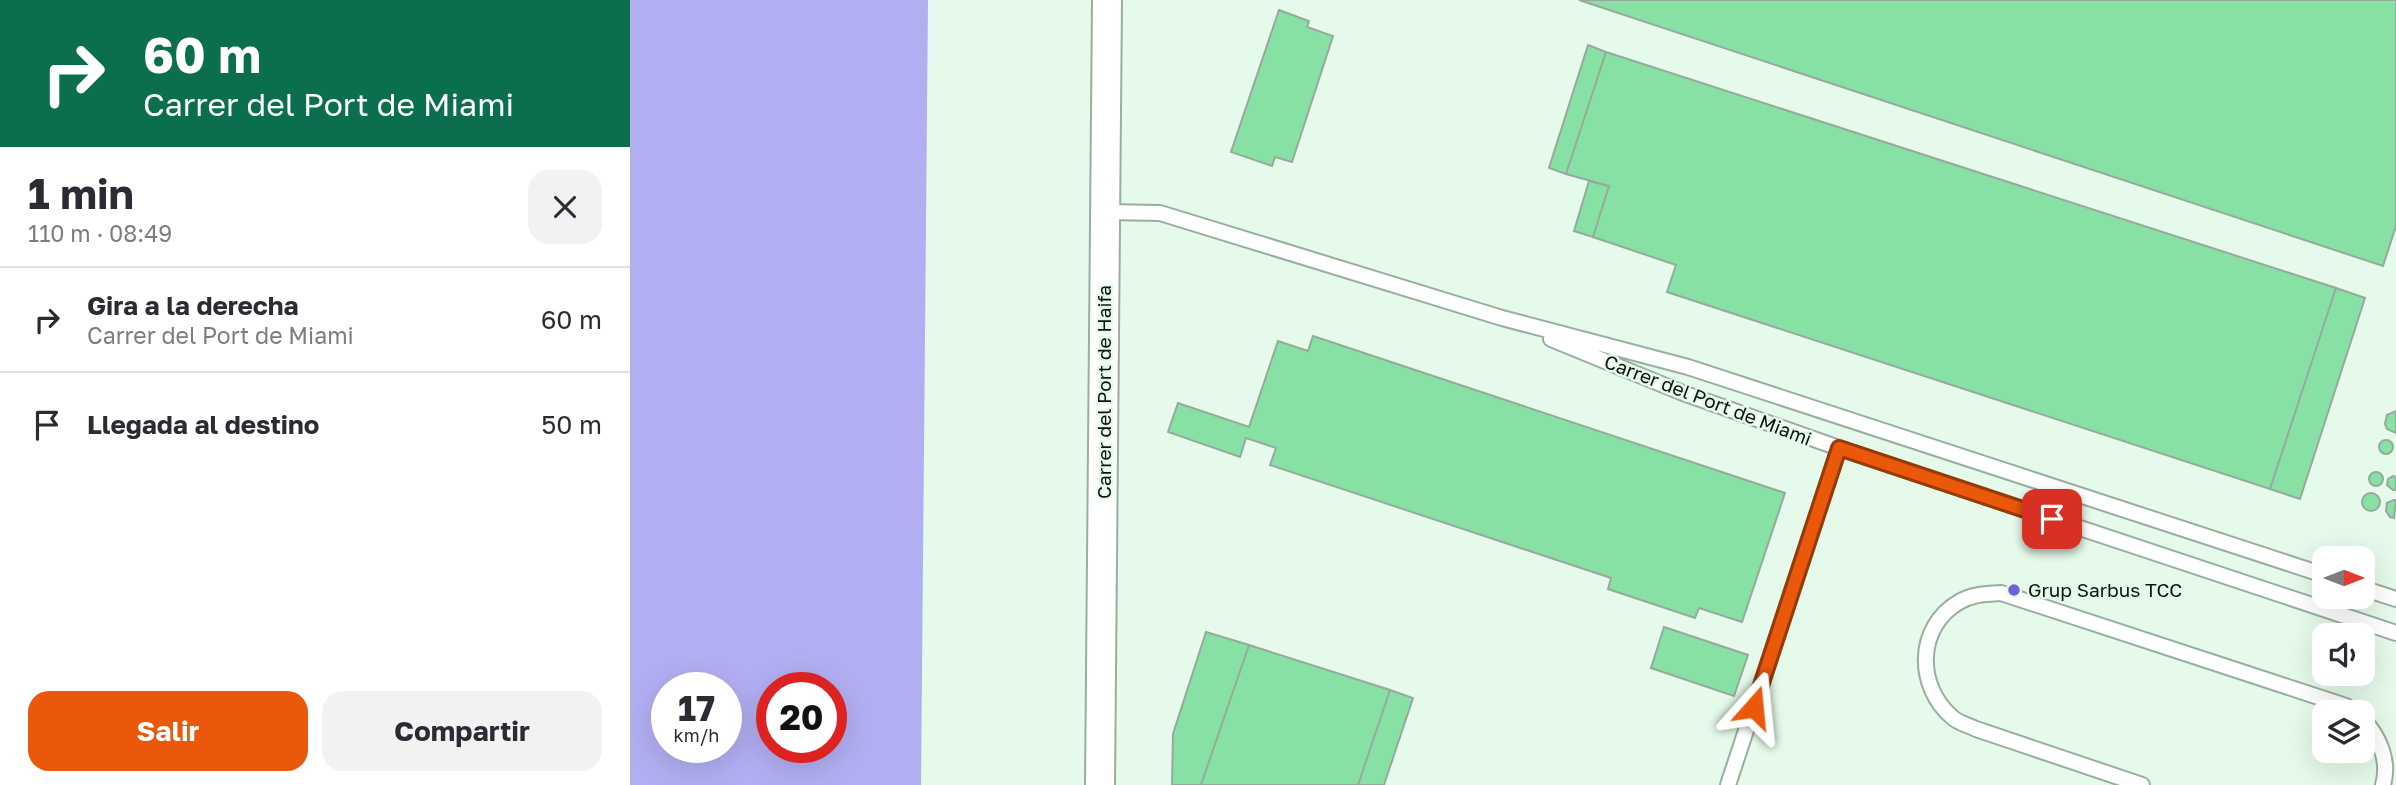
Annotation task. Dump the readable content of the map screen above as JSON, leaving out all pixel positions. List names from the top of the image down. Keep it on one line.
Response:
{"streets":{"street":["Carrer del Port de Haifa"],"lane":["Carrer del Port de Miami"]},"crossings":[["Carrer del Port de Haifa","Carrer del Port de Miami"]],"places":["Grup Sarbus TCC"],"north":"right","page":{"turn":["60 m","Carrer del Port de Miami"],"heading":["1 min","110 m · 08:49"],"list":[{"name":"Gira a la derecha","note":"Carrer del Port de Miami","value":"60 m"},{"name":"Llegada al destino","value":"50 m"}],"speed":"17 km/h","limit":"20","buttons":["Salir","Compartir"]}}
